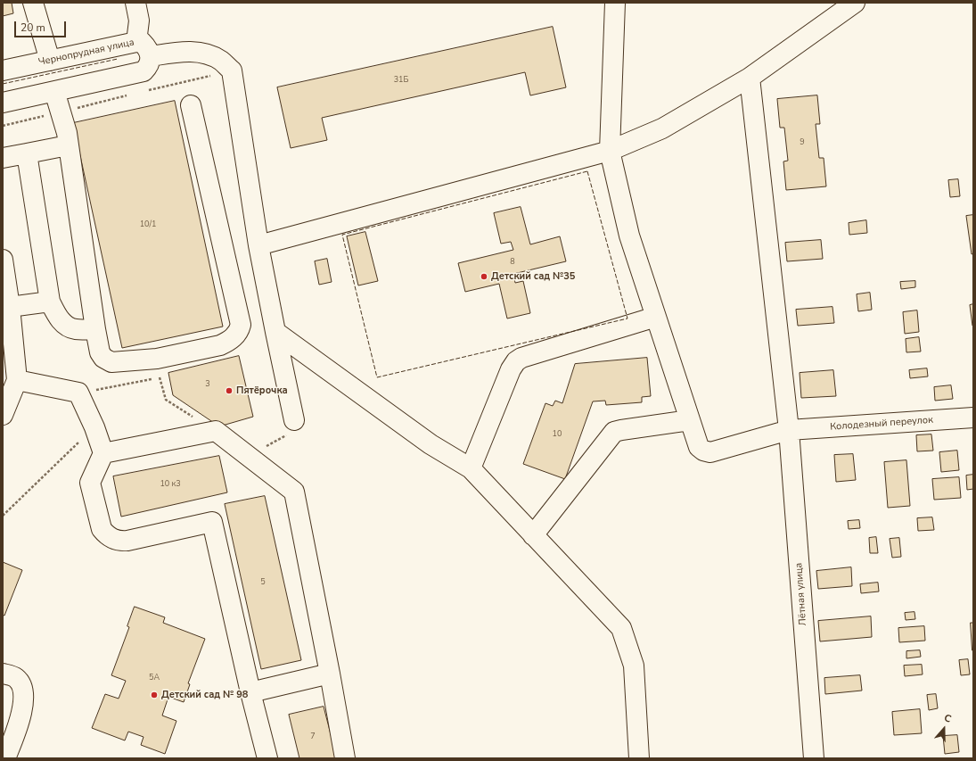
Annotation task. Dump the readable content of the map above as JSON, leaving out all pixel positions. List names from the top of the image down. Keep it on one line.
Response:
{"streets":{"street":["Чернопрудная улица","Колодезный переулок","Лётная улица"]},"crossings":[["Колодезный переулок","Лётная улица"]],"places":["Детский сад №35","Пятёрочка","Детский сад № 98"],"house_numbers":["31Б","9","10/1","8","3","10","10 к3","5","5А","7"],"scale_bar":"20 m","north":"top"}
